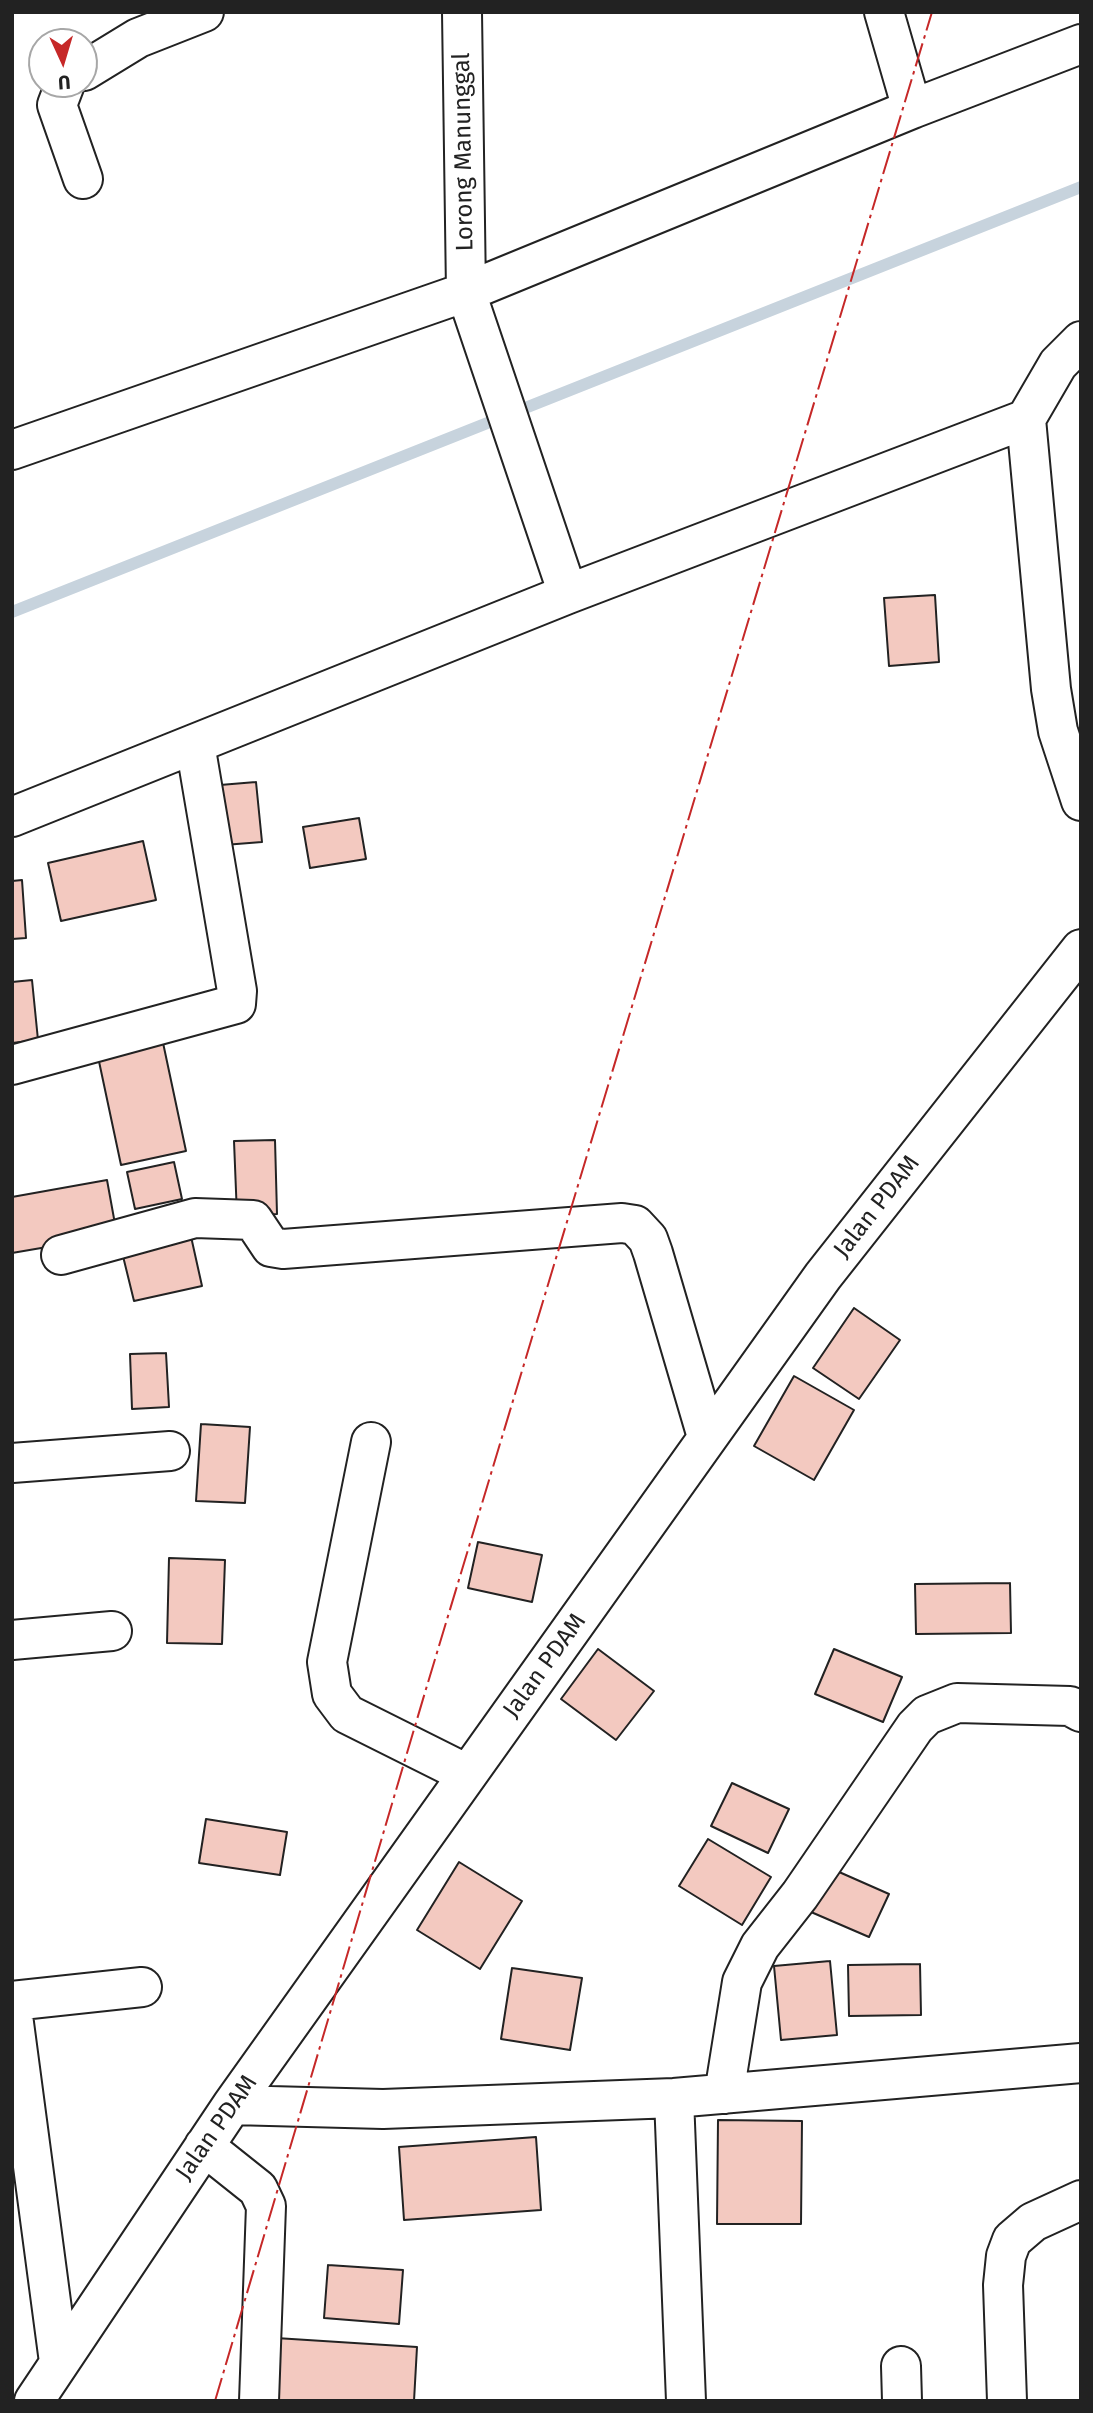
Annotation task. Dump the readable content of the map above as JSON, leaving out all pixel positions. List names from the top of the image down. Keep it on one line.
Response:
{"streets":{"street":["Lorong Manunggal","Jalan PDAM"]},"north":"bottom"}
